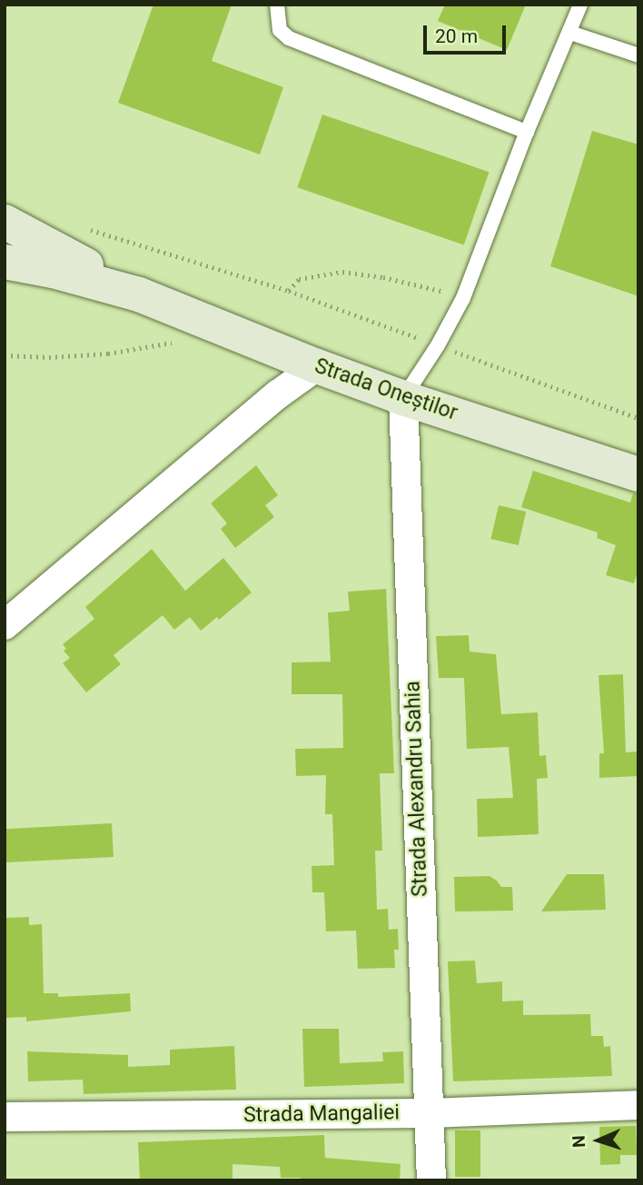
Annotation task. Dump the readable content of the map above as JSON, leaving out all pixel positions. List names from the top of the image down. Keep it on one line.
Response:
{"streets":{"street":["Strada Oneștilor","Strada Alexandru Sahia","Strada Mangaliei"]},"crossings":[["Strada Oneștilor","Strada Alexandru Sahia"],["Strada Alexandru Sahia","Strada Mangaliei"]],"scale_bar":"20 m","north":"left"}
